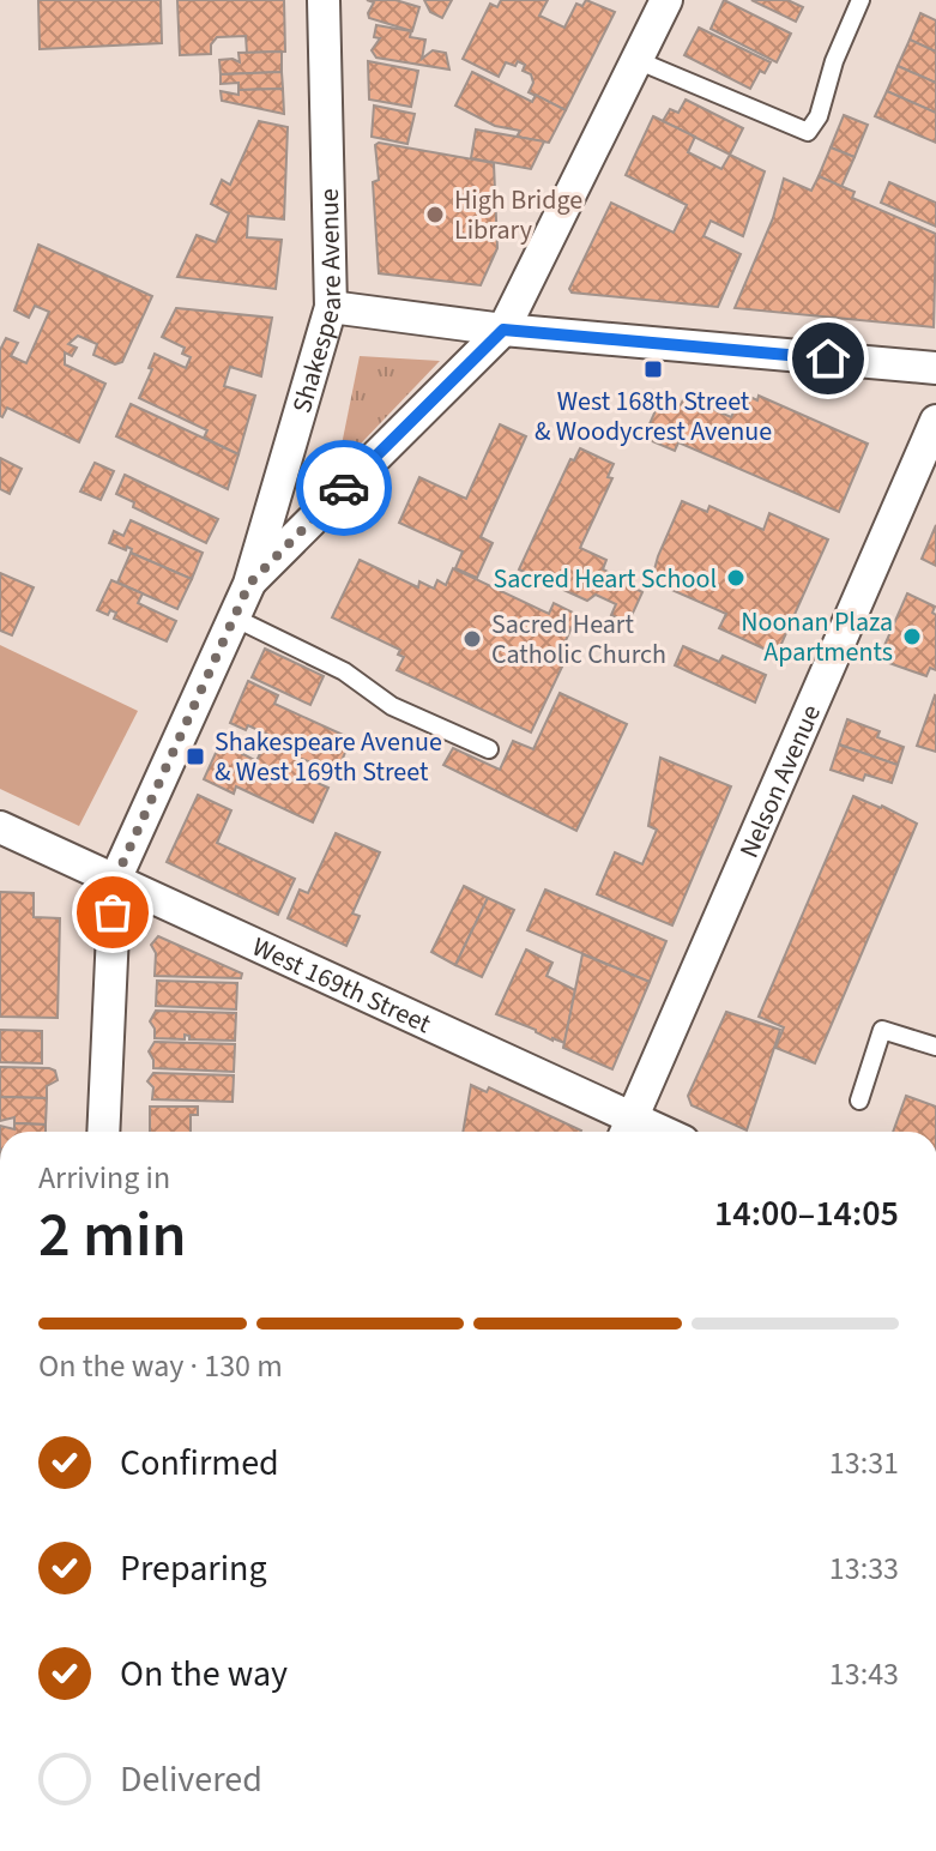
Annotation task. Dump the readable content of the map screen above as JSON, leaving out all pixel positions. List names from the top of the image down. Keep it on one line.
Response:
{"streets":{"street":["Shakespeare Avenue","Nelson Avenue","West 169th Street"]},"crossings":[["Shakespeare Avenue","West 169th Street"],["Nelson Avenue","West 169th Street"]],"places":{"other":["High Bridge Library","Sacred Heart School","Noonan Plaza Apartments","Sacred Heart Catholic Church"],"transit":["West 168th Street & Woodycrest Avenue","Shakespeare Avenue & West 169th Street"]},"page":{"heading":["2 min","Arriving in","14:00–14:05"],"bar":"On the way · 130 m","list":[["Confirmed","13:31"],["Preparing","13:33"],["On the way","13:43"],"Delivered"]}}
